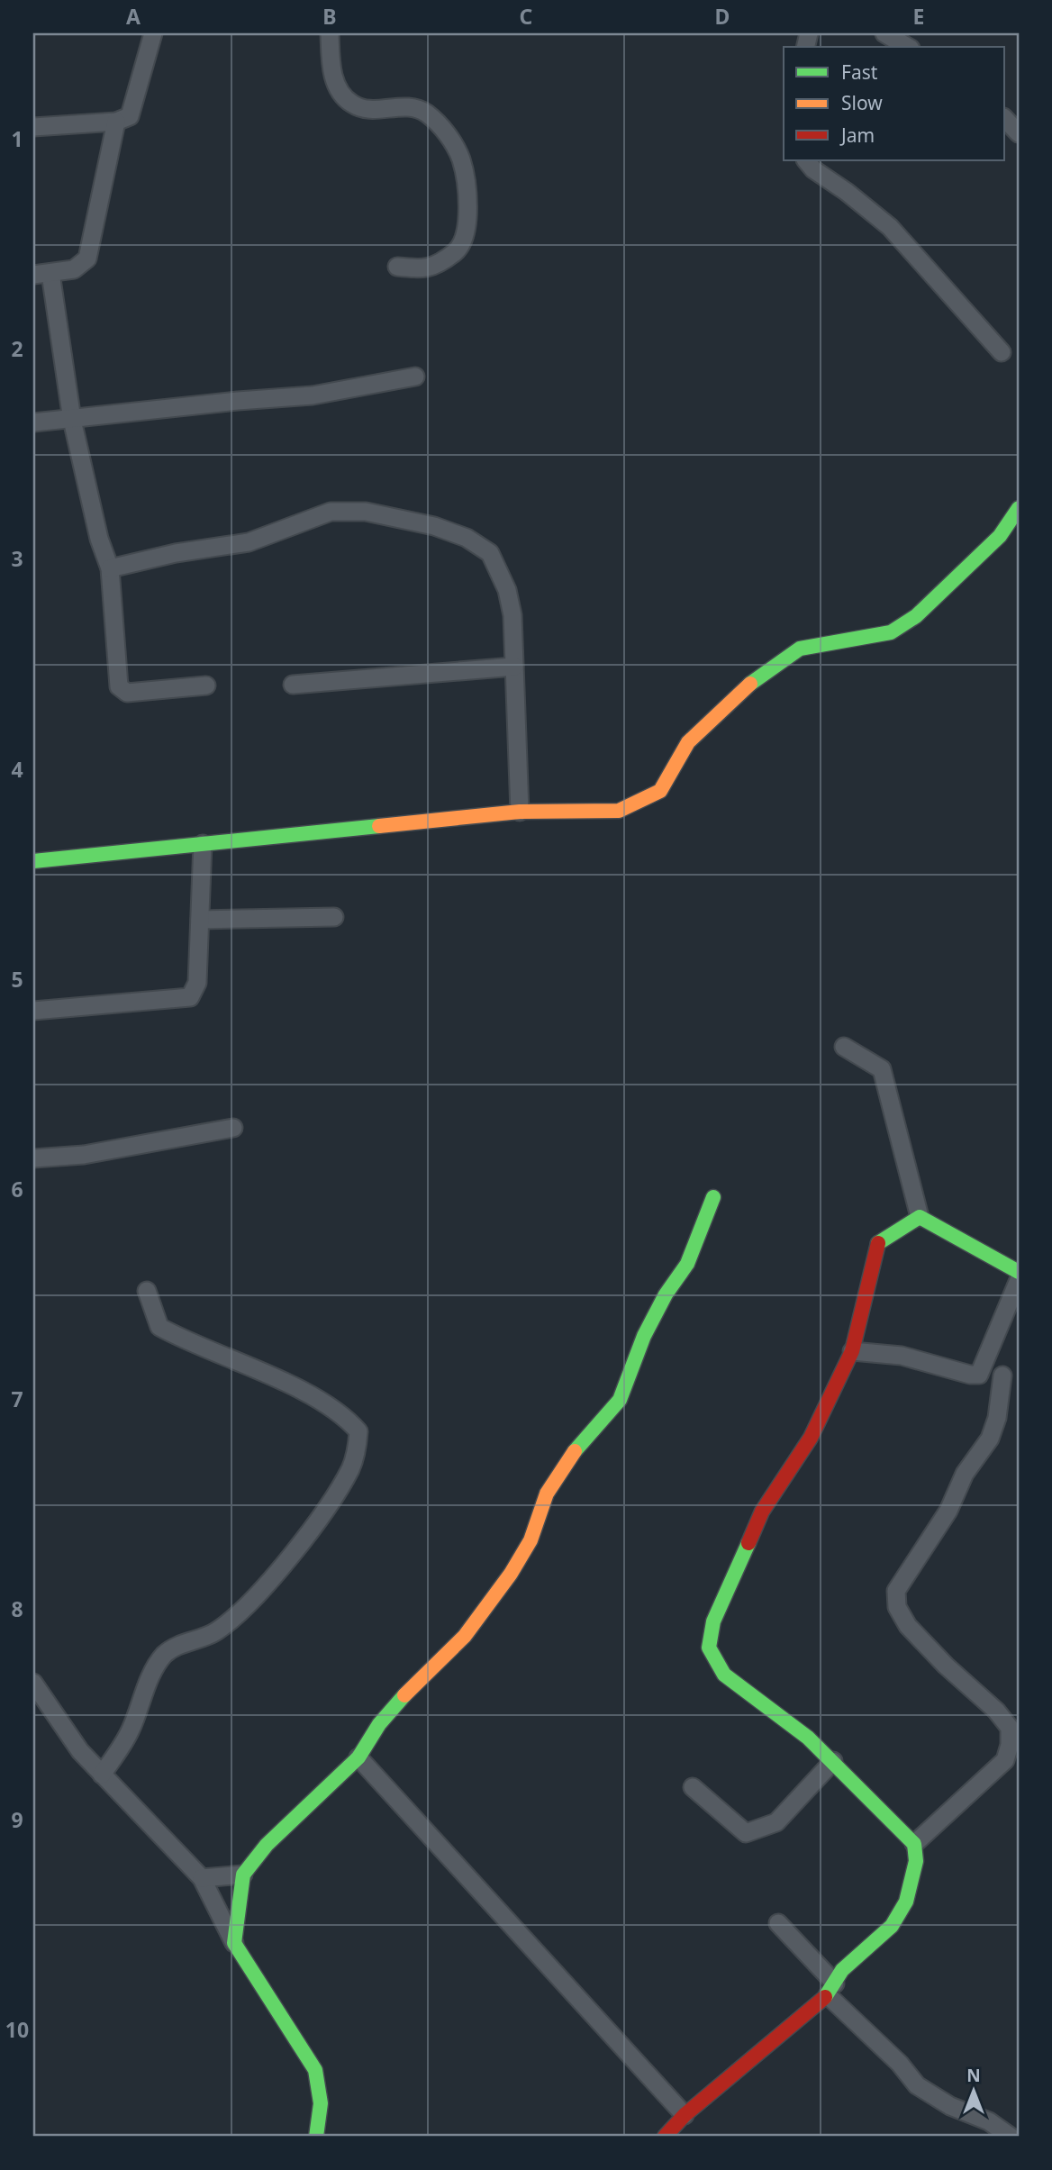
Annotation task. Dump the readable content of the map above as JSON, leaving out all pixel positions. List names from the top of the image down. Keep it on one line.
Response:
{"legend":["Fast","Slow","Jam"],"north":"top","grid":{"columns":["A","B","C","D","E"],"rows":["1","2","3","4","5","6","7","8","9","10"]}}
